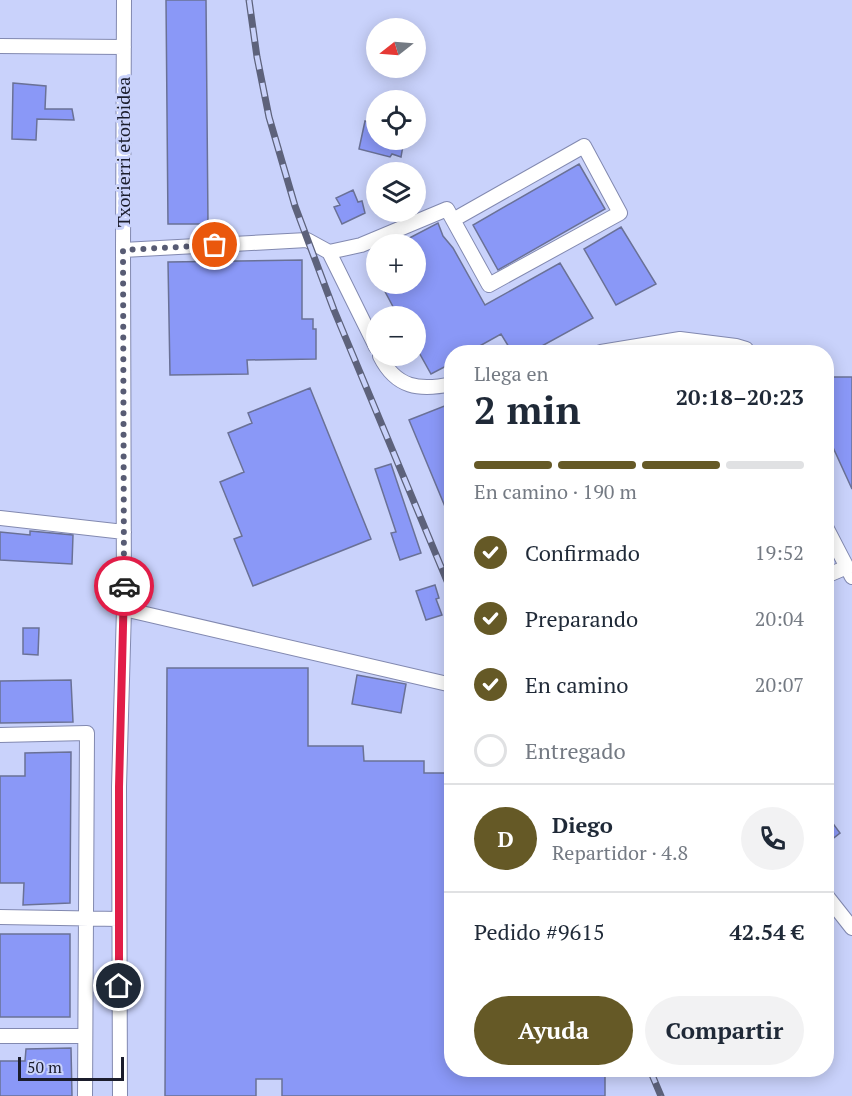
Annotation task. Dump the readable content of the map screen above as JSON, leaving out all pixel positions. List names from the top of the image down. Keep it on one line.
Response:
{"streets":{"street":["Txorierri etorbidea"]},"scale_bar":"50 m","north":"left","page":{"map_buttons":["+","−"],"heading":["2 min","Llega en","20:18–20:23"],"panel":["Diego","Repartidor · 4.8","Pedido #9615","42.54 €"],"bar":"En camino · 190 m","list":[["Confirmado","19:52"],["Preparando","20:04"],["En camino","20:07"],"Entregado"],"round":"D","buttons":["Ayuda","Compartir"],"scale":"50 m"}}
